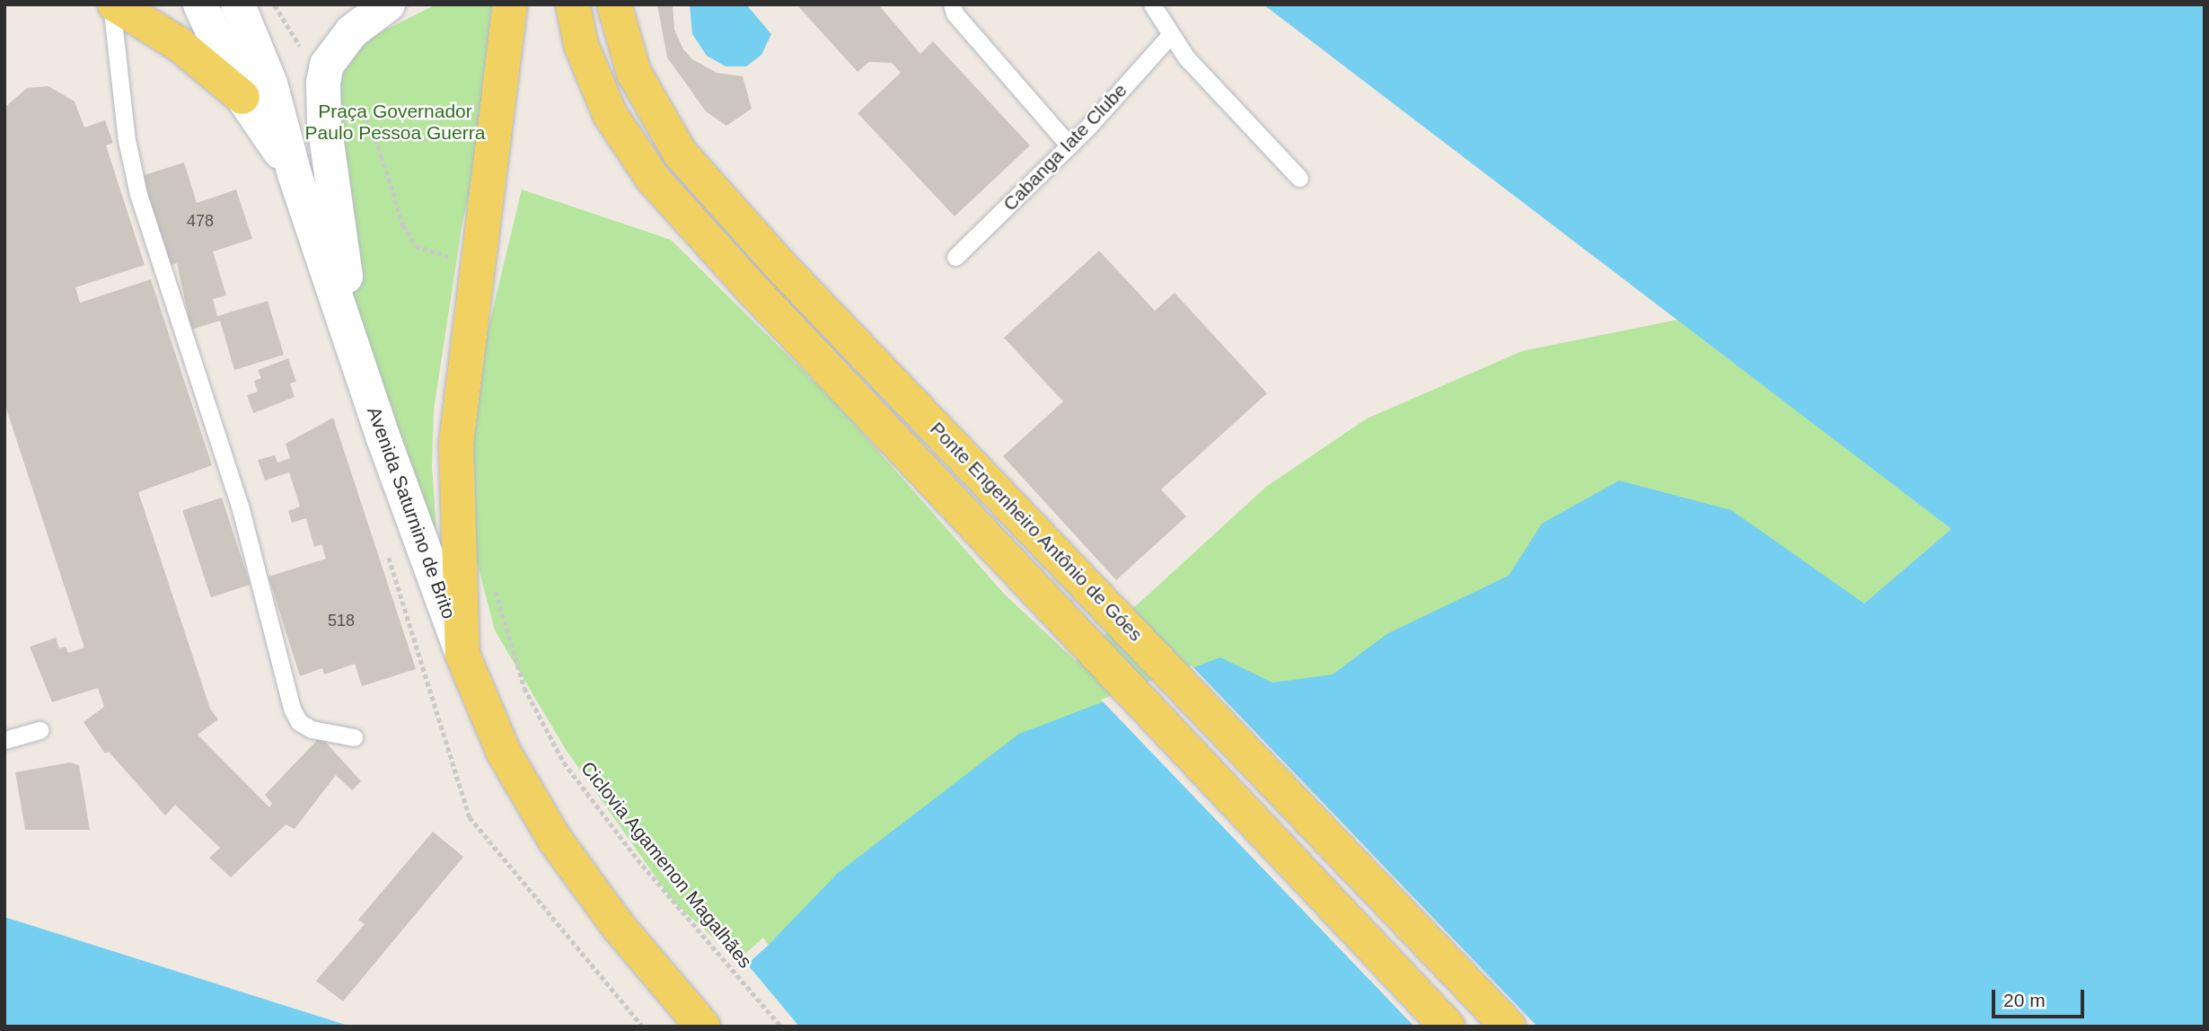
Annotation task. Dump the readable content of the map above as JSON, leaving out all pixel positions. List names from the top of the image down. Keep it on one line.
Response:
{"streets":{"main road":["Avenida Saturnino de Brito","Ponte Engenheiro Antônio de Góes"],"lane":["Cabanga Iate Clube"],"path":["Ciclovia Agamenon Magalhães"]},"parks":["Praça Governador Paulo Pessoa Guerra"],"house_numbers":["478","518"],"scale_bar":"20 m"}
